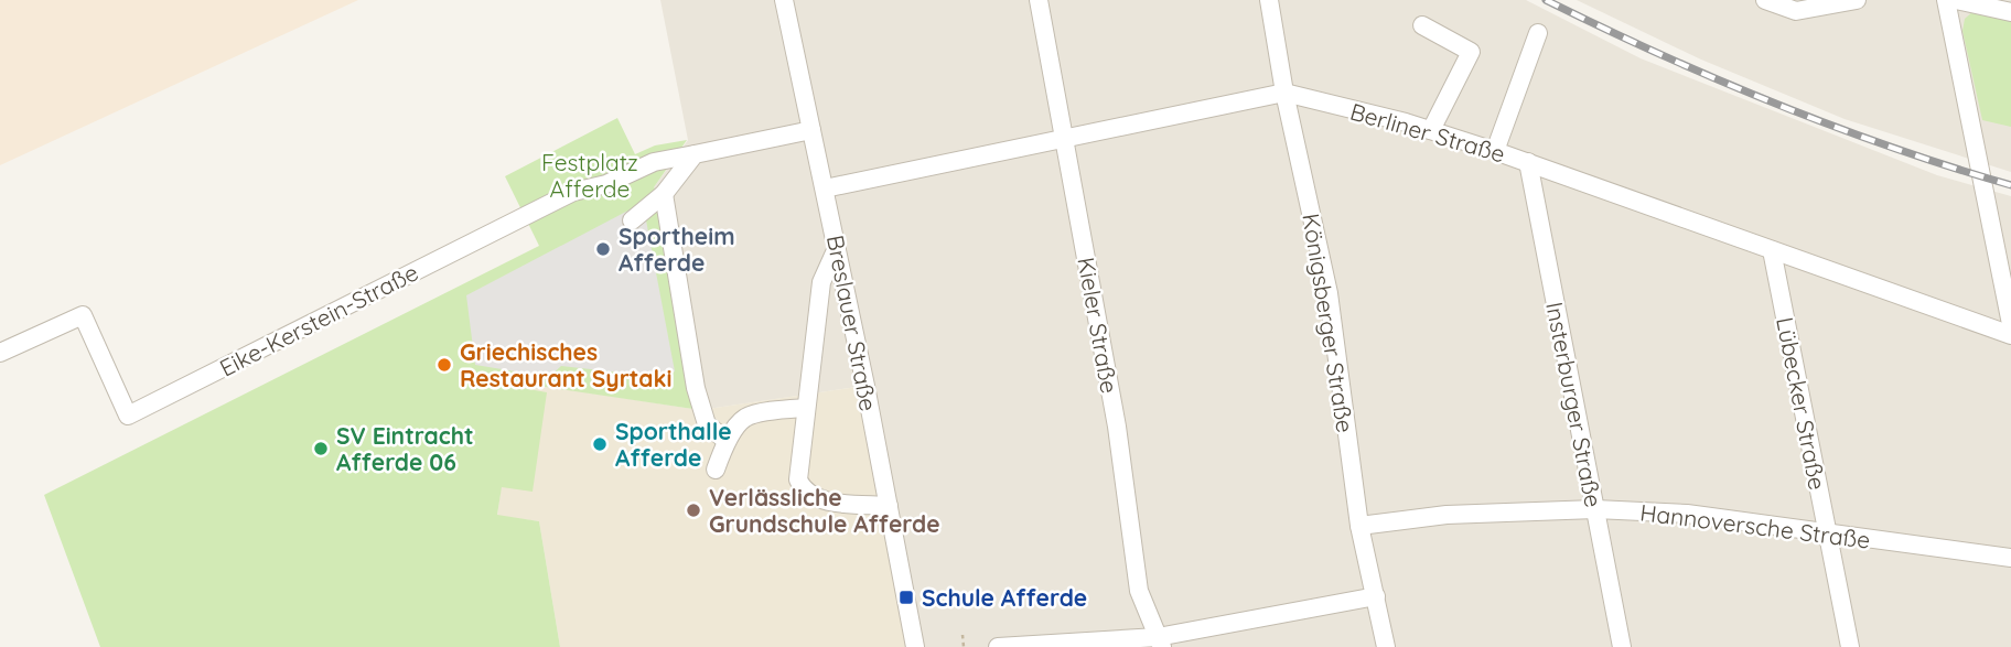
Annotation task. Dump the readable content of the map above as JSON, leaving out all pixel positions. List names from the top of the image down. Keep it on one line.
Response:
{"streets":{"street":["Berliner Straße","Eike-Kerstein-Straße","Breslauer Straße","Königsberger Straße","Kieler Straße","Lübecker Straße","Insterburger Straße","Hannoversche Straße"]},"crossings":[["Berliner Straße","Breslauer Straße"],["Berliner Straße","Königsberger Straße"],["Berliner Straße","Kieler Straße"],["Berliner Straße","Lübecker Straße"],["Berliner Straße","Insterburger Straße"],["Eike-Kerstein-Straße","Breslauer Straße"],["Königsberger Straße","Hannoversche Straße"],["Lübecker Straße","Hannoversche Straße"],["Insterburger Straße","Hannoversche Straße"]],"parks":["Festplatz Afferde"],"places":{"other":["Sportheim Afferde","Griechisches Restaurant Syrtaki","Sporthalle Afferde","SV Eintracht Afferde 06","Verlässliche Grundschule Afferde"],"transit":["Schule Afferde"]}}
